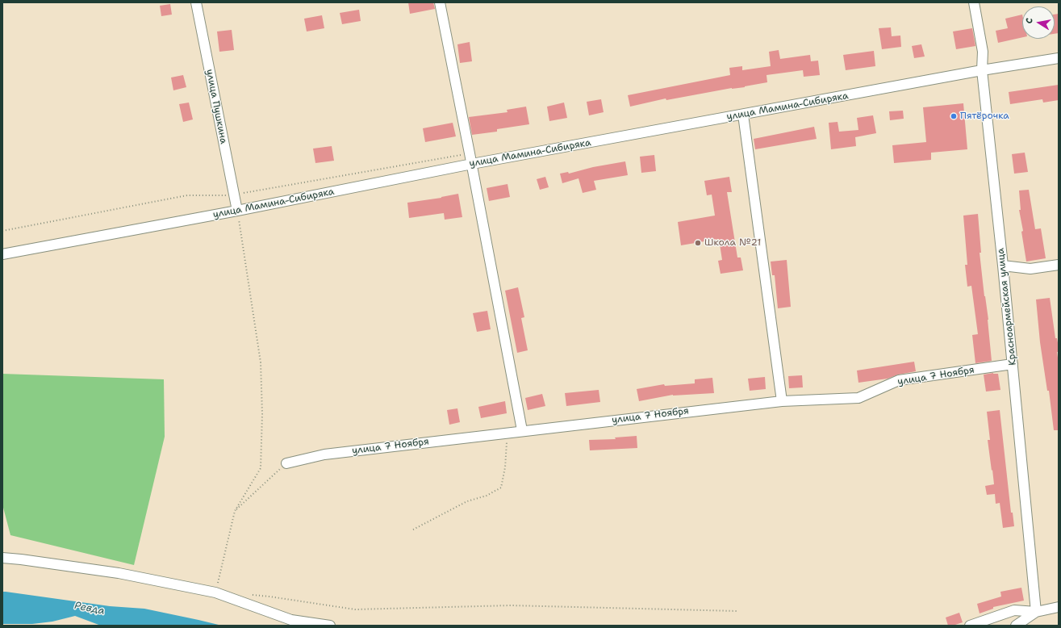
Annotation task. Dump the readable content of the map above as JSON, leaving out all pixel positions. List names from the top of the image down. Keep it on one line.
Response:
{"streets":{"street":["улица Пушкина","улица Мамина-Сибиряка","Красноармейская улица","улица 7 Ноября"]},"crossings":[["улица Пушкина","улица Мамина-Сибиряка"],["улица Мамина-Сибиряка","Красноармейская улица"],["Красноармейская улица","улица 7 Ноября"]],"water":["Ревда"],"places":["Пятёрочка","Школа №21"],"north":"left"}
